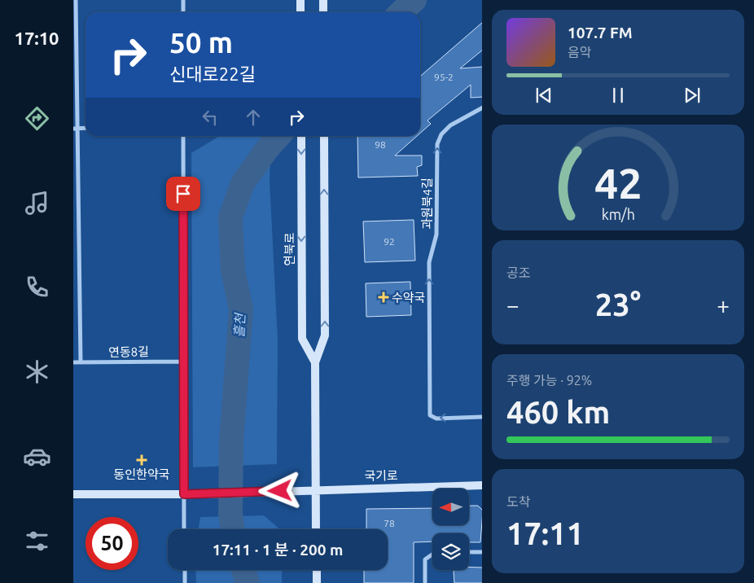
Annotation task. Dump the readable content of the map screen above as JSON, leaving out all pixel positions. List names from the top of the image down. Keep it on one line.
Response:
{"streets":{"main road":["연북로","국기로"],"street":["과원북4길","연동8길"]},"crossings":[["연북로","국기로"]],"one_way":["과원북4길"],"water":["흘천"],"places":{"health":["수약국","동인한약국"]},"house_numbers":["95-2","98","92","78"],"north":"left","page":{"tabs":"17:10","turn":["50 m","신대로22길"],"song":["107.7 FM","음악"],"tile":["공조",["주행 가능 · 92%","460 km"],["도착","17:11"]],"heat":["−","23°","+"],"limit":"50","trip":"17:11 · 1 분 · 200 m","gauge":["42","km/h"]}}
